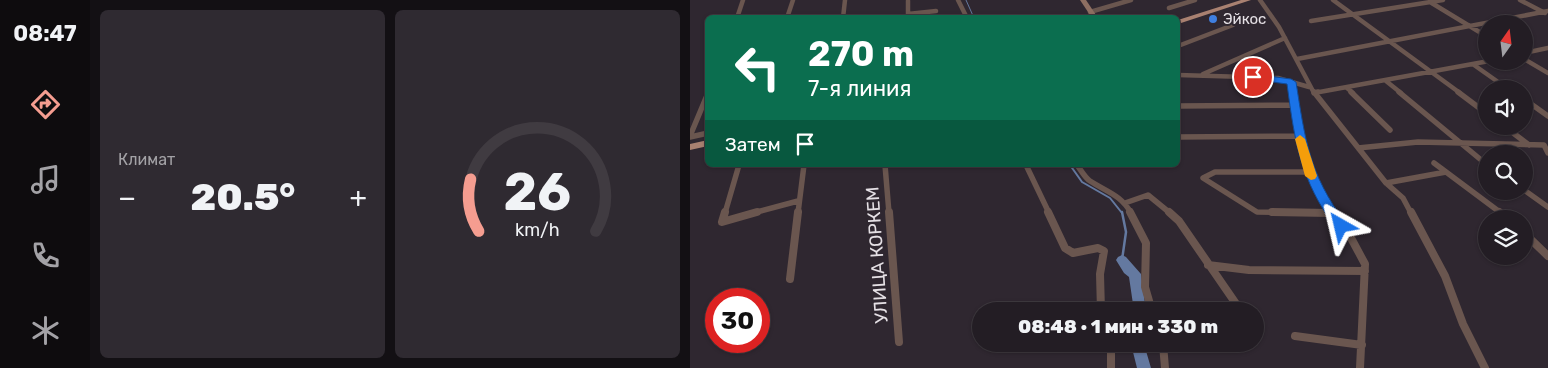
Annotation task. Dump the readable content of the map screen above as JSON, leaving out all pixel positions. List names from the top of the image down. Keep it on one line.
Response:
{"streets":{"street":["УЛИЦА КОРКЕМ"]},"places":["Эйкос"],"north":"top","page":{"tabs":"08:47","tile":"Климат","turn":["270 m","7-я линия"],"then":"Затем","heat":["−","20.5°","+"],"limit":"30","trip":"08:48 · 1 мин · 330 m","gauge":["26","km/h"]}}
